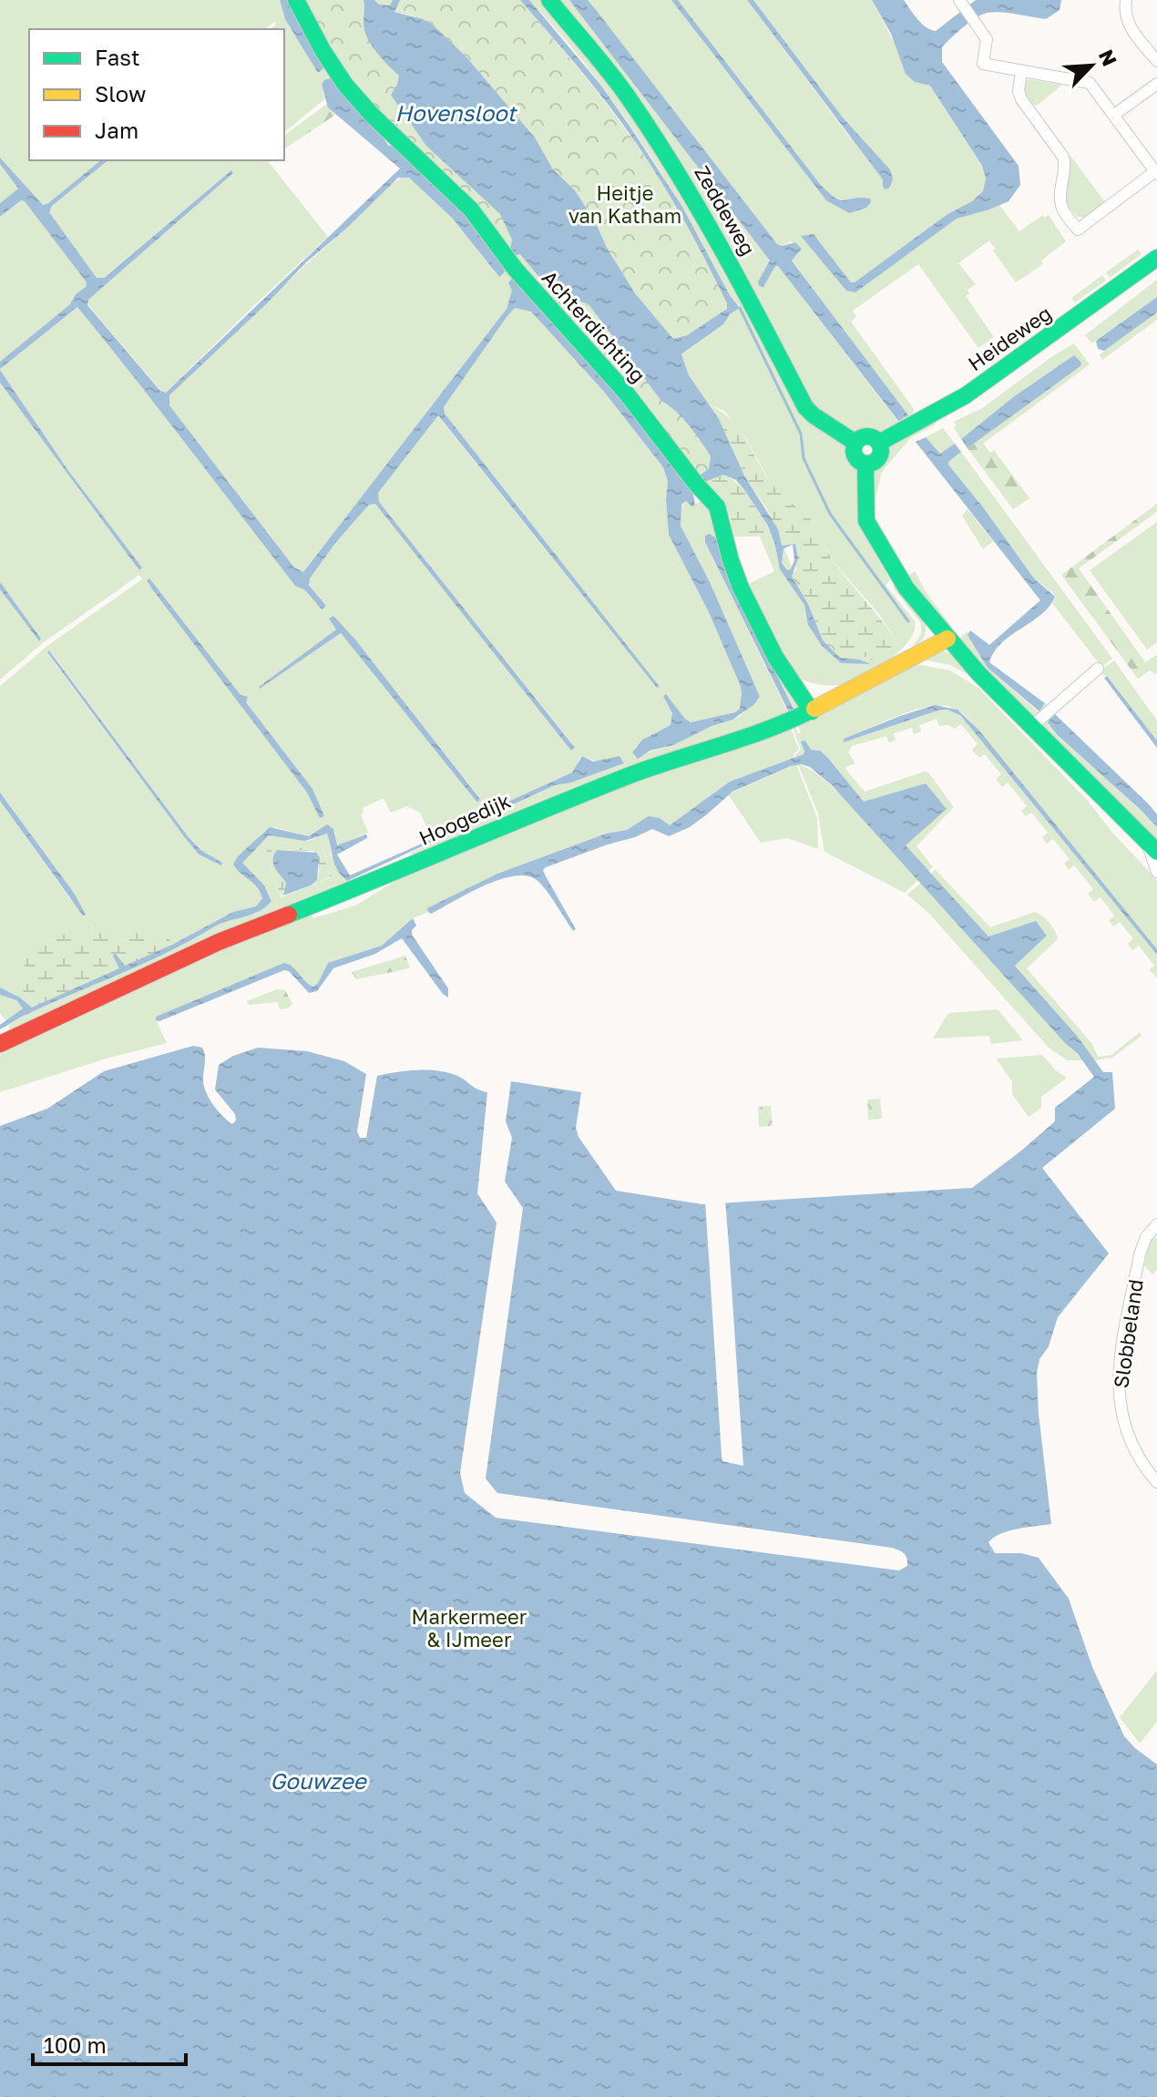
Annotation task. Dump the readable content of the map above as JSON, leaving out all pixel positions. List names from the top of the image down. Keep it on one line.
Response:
{"streets":{"street":["Zeddeweg","Achterdichting","Heideweg","Hoogedijk","Slobbeland"]},"crossings":[["Zeddeweg","Heideweg"],["Achterdichting","Hoogedijk"]],"water":["Hovensloot","Gouwzee"],"parks":["Heitje van Katham","Markermeer & IJmeer"],"legend":["Fast","Slow","Jam"],"scale_bar":"100 m","north":"top right"}
